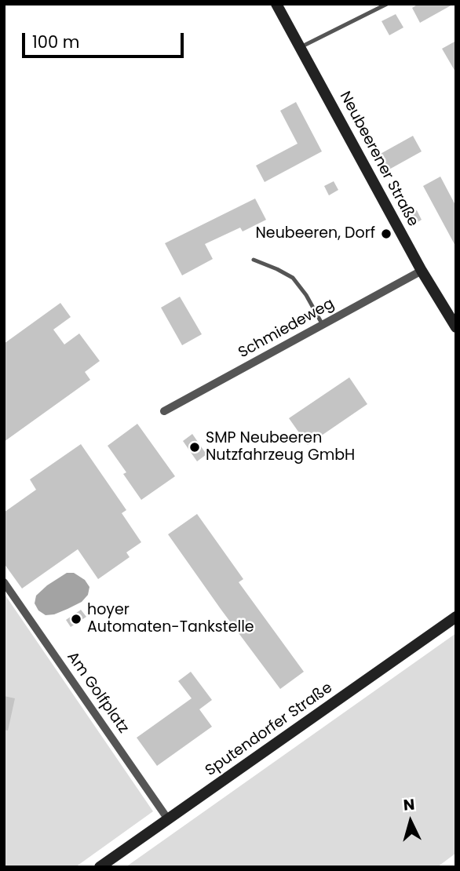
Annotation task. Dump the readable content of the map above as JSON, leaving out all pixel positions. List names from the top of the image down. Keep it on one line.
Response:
{"streets":{"main road":["Neubeerener Straße","Sputendorfer Straße"],"street":["Schmiedeweg","Am Golfplatz"]},"crossings":[["Neubeerener Straße","Schmiedeweg"],["Am Golfplatz","Sputendorfer Straße"]],"places":["Neubeeren, Dorf","SMP Neubeeren Nutzfahrzeug GmbH","hoyer Automaten-Tankstelle"],"scale_bar":"100 m","north":"top"}
